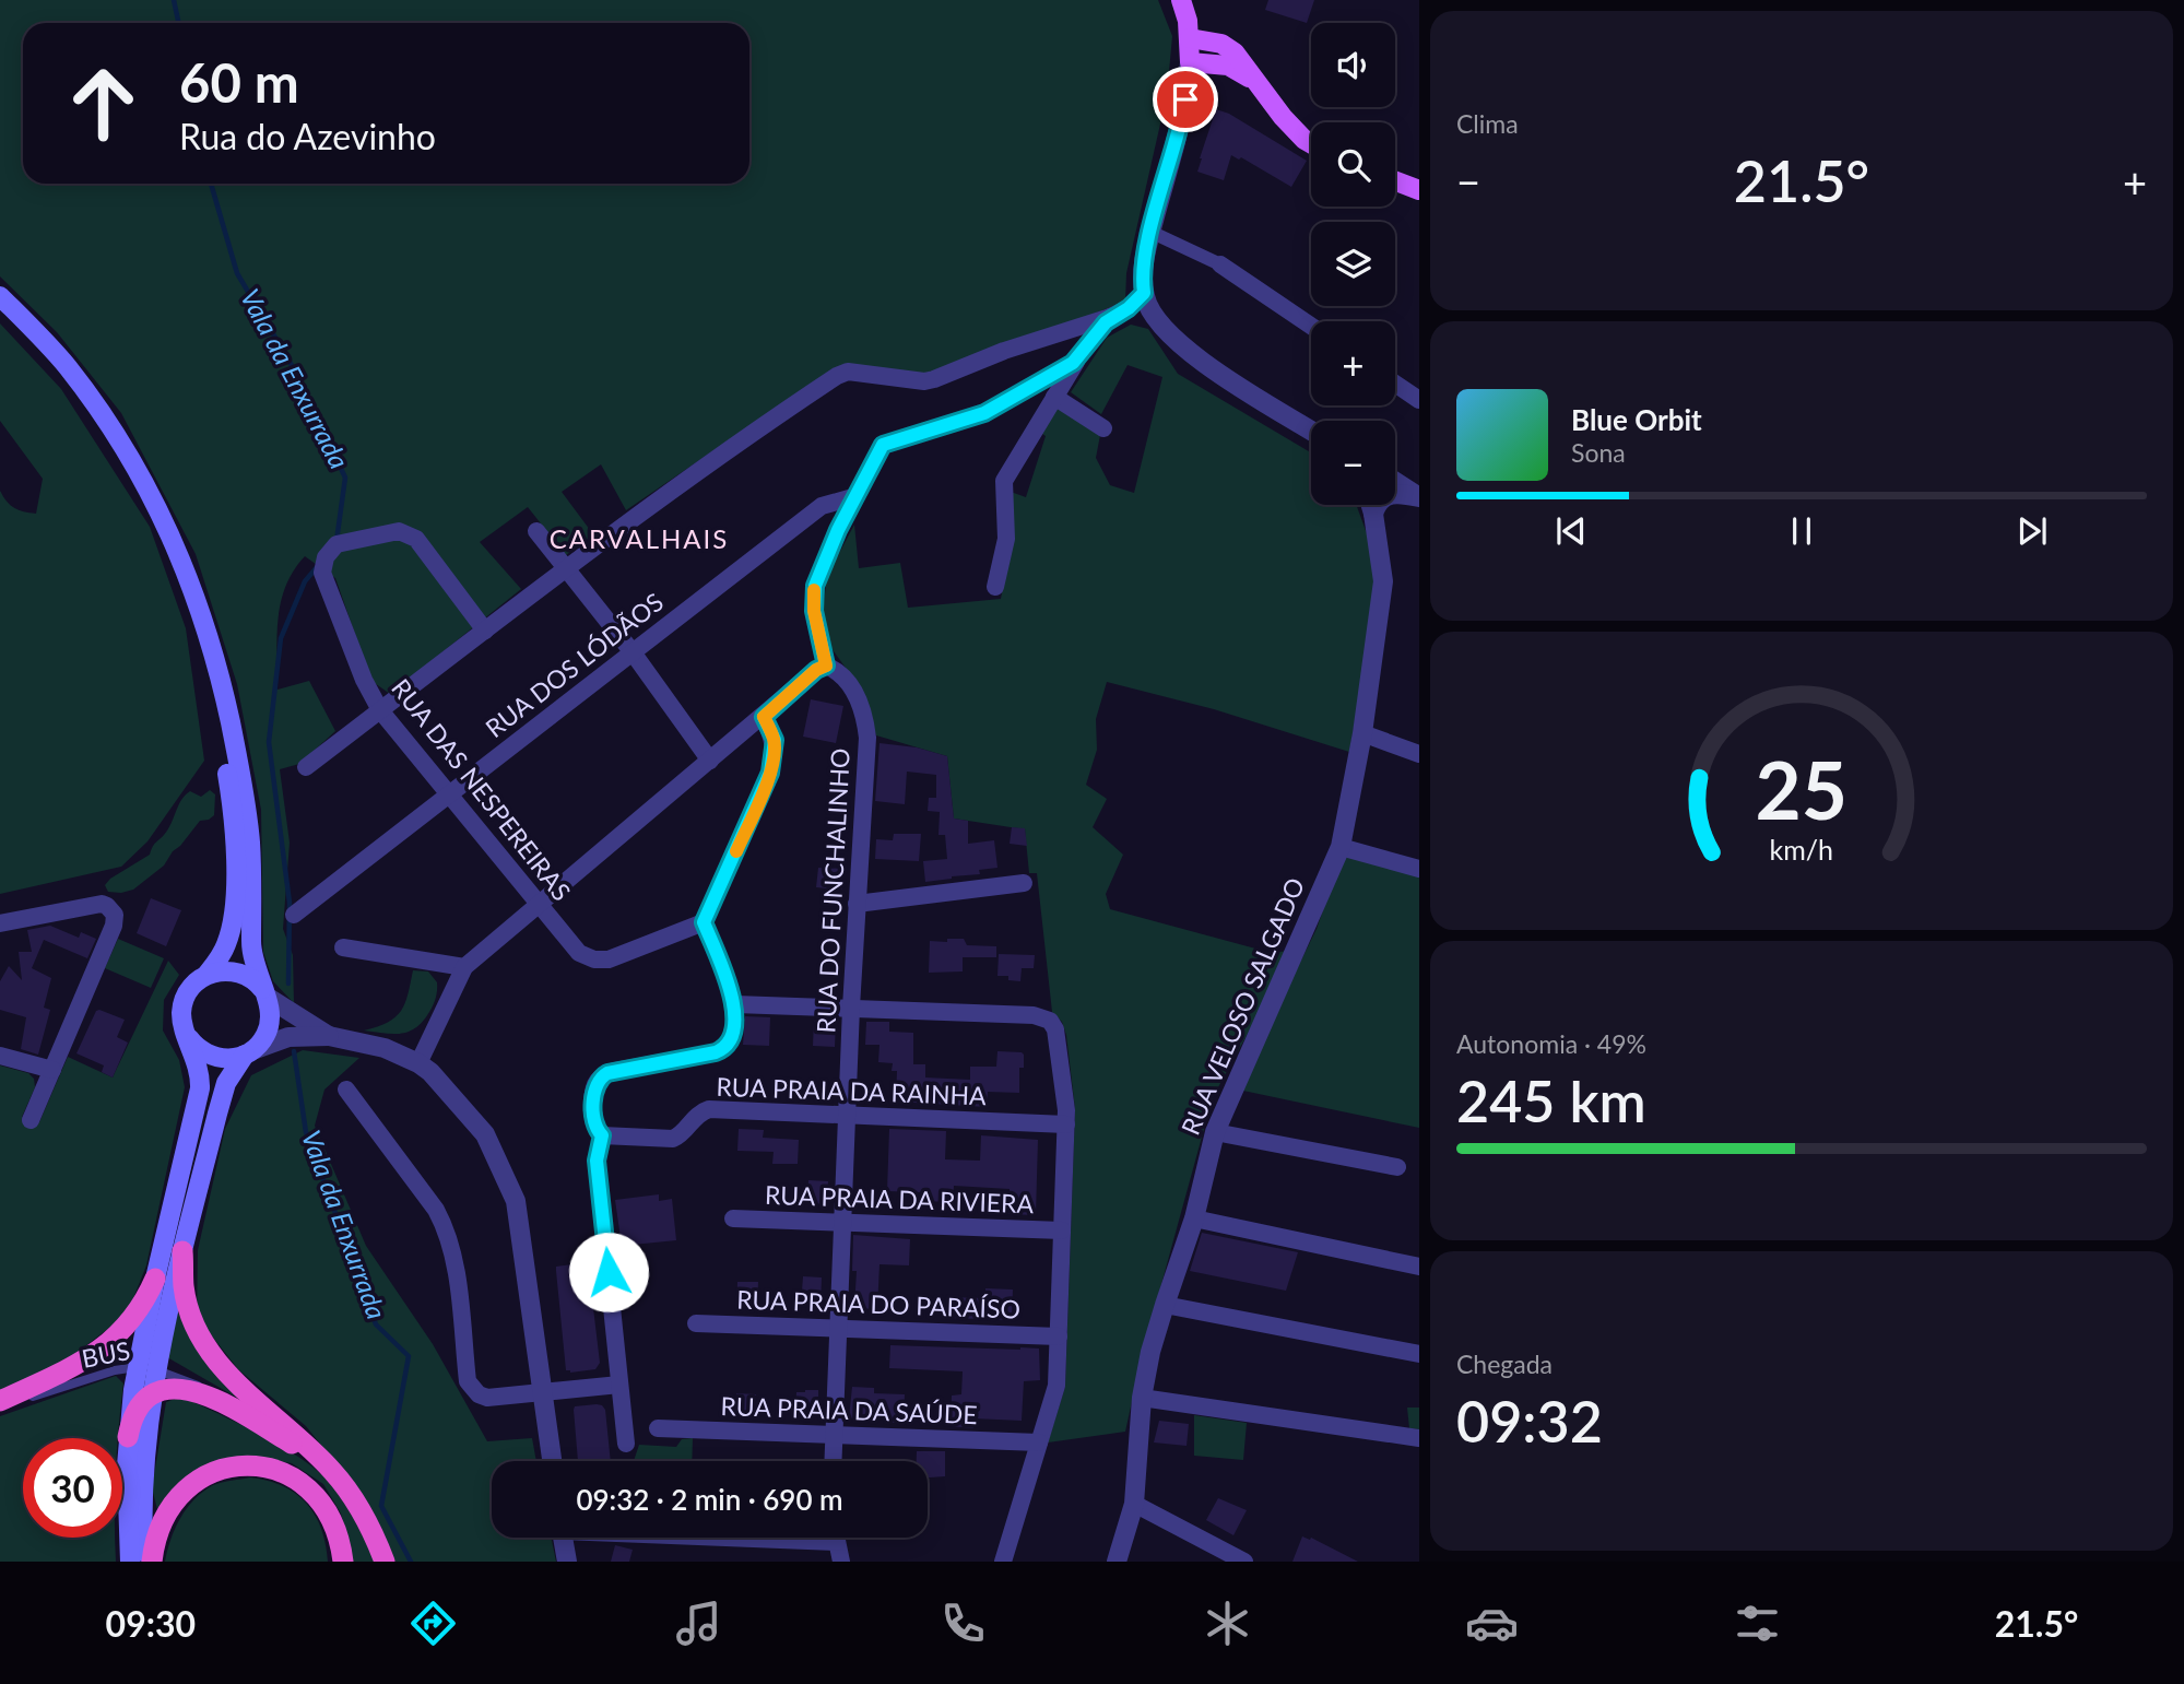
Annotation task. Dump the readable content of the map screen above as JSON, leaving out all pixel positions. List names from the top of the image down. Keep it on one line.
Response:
{"streets":{"street":["RUA DOS LÓDÃOS","RUA DAS NESPEREIRAS","RUA DO FUNCHALINHO","RUA VELOSO SALGADO","RUA PRAIA DA RAINHA","RUA PRAIA DA RIVIERA","RUA PRAIA DO PARAÍSO","RUA PRAIA DA SAÚDE"],"lane":["BUS"]},"crossings":[["RUA DOS LÓDÃOS","RUA DAS NESPEREIRAS"],["RUA DO FUNCHALINHO","RUA PRAIA DA RAINHA"],["RUA DO FUNCHALINHO","RUA PRAIA DA RIVIERA"],["RUA DO FUNCHALINHO","RUA PRAIA DO PARAÍSO"],["RUA DO FUNCHALINHO","RUA PRAIA DA SAÚDE"]],"districts":["CARVALHAIS"],"water":["Vala da Enxurrada"],"page":{"tile":["Clima",["Autonomia · 49%","245 km"],["Chegada","09:32"]],"map_buttons":["+","−"],"turn":["60 m","Rua do Azevinho"],"heat":["−","21.5°","+"],"song":["Blue Orbit","Sona"],"limit":"30","trip":"09:32 · 2 min · 690 m","tabs":["09:30","21.5°"],"gauge":["25","km/h"]}}
